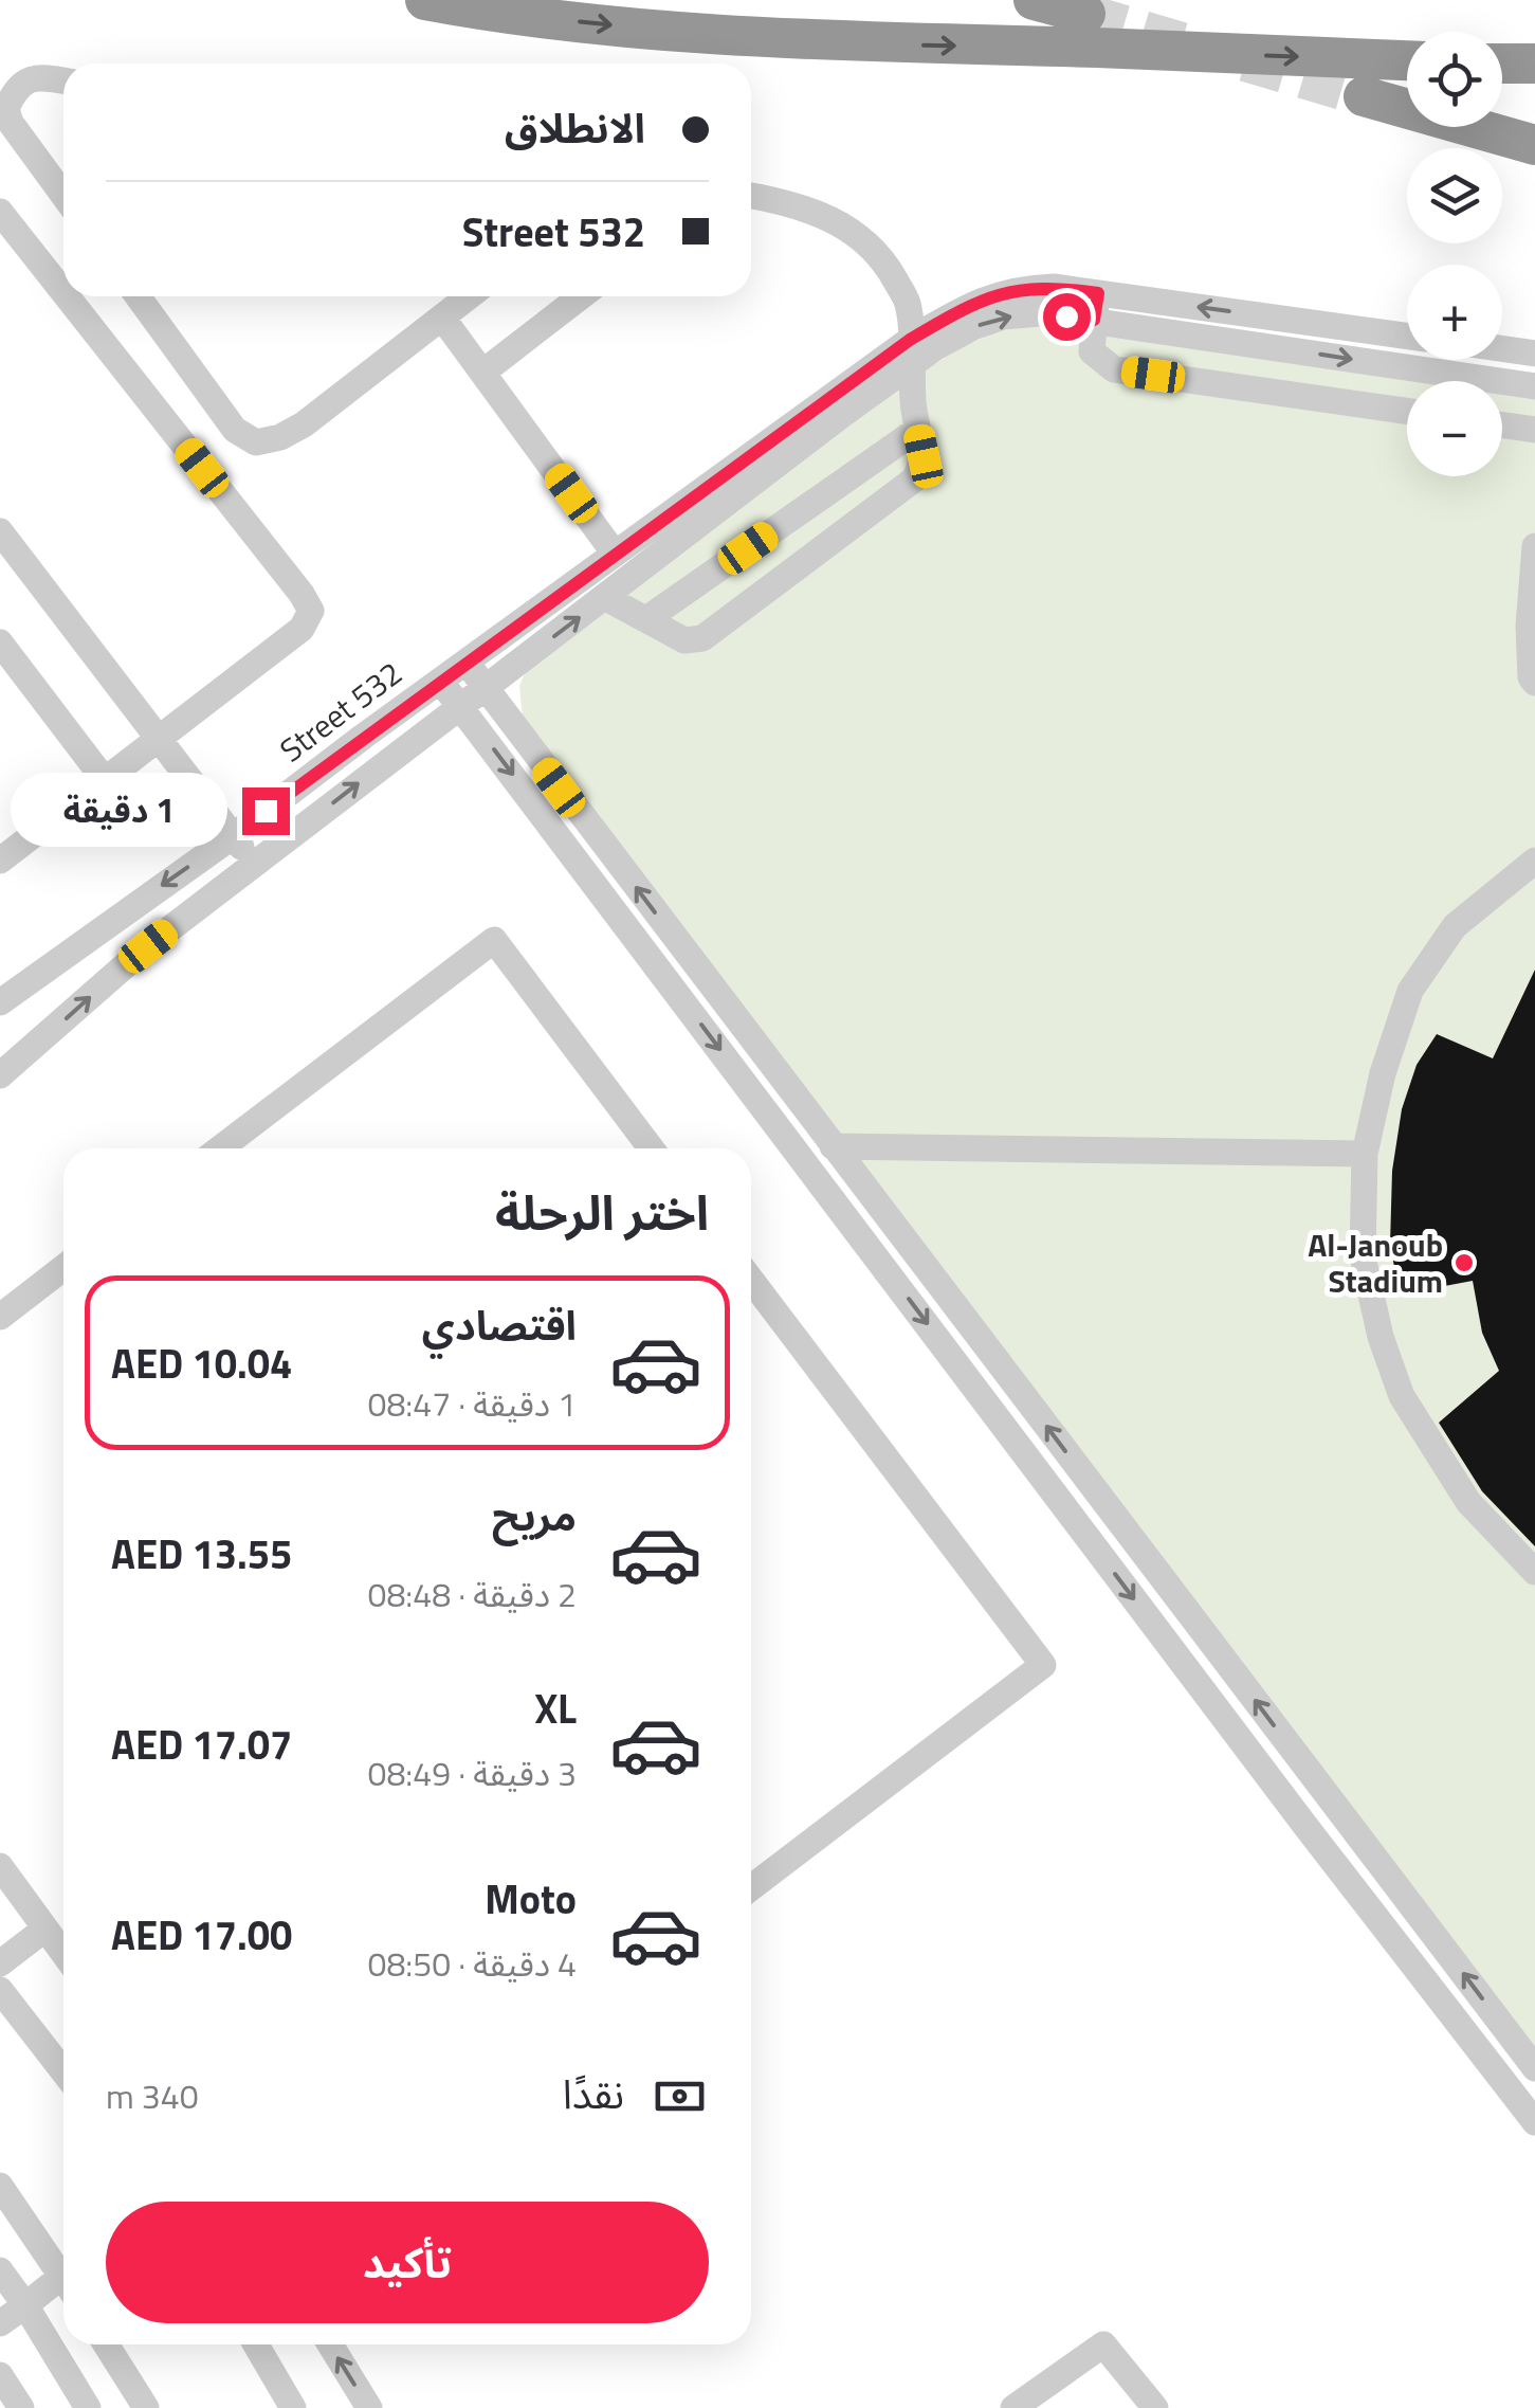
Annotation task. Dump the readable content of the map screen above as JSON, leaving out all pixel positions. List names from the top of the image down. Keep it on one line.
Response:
{"streets":{"street":["Street 532"]},"places":["Al-Janoub Stadium"],"page":{"map_buttons":["+","−"],"banner":["الانطلاق","Street 532"],"bubble":"1 دقيقة","heading":"اختر الرحلة","list":[{"name":"اقتصادي","note":"1 دقيقة · 08:47","value":"AED 10.04"},{"name":"مريح","note":"2 دقيقة · 08:48","value":"AED 13.55"},{"name":"XL","note":"3 دقيقة · 08:49","value":"AED 17.07"},{"name":"Moto","note":"4 دقيقة · 08:50","value":"AED 17.00"}],"pay":["نقدًا","340 m"],"buttons":"تأكيد"}}
